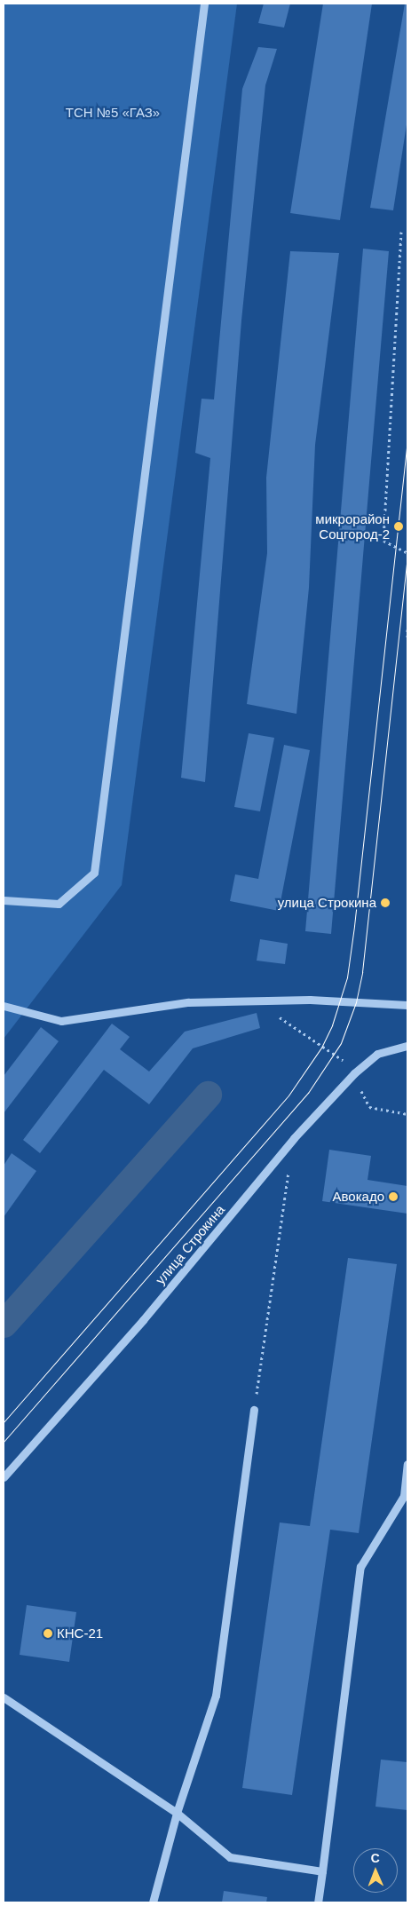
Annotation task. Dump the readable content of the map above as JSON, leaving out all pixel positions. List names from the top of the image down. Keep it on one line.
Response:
{"streets":{"street":["улица Строкина"]},"parks":["ТСН №5 «ГАЗ»"],"places":["микрорайон Соцгород-2","улица Строкина","Авокадо","КНС-21"],"north":"top"}
